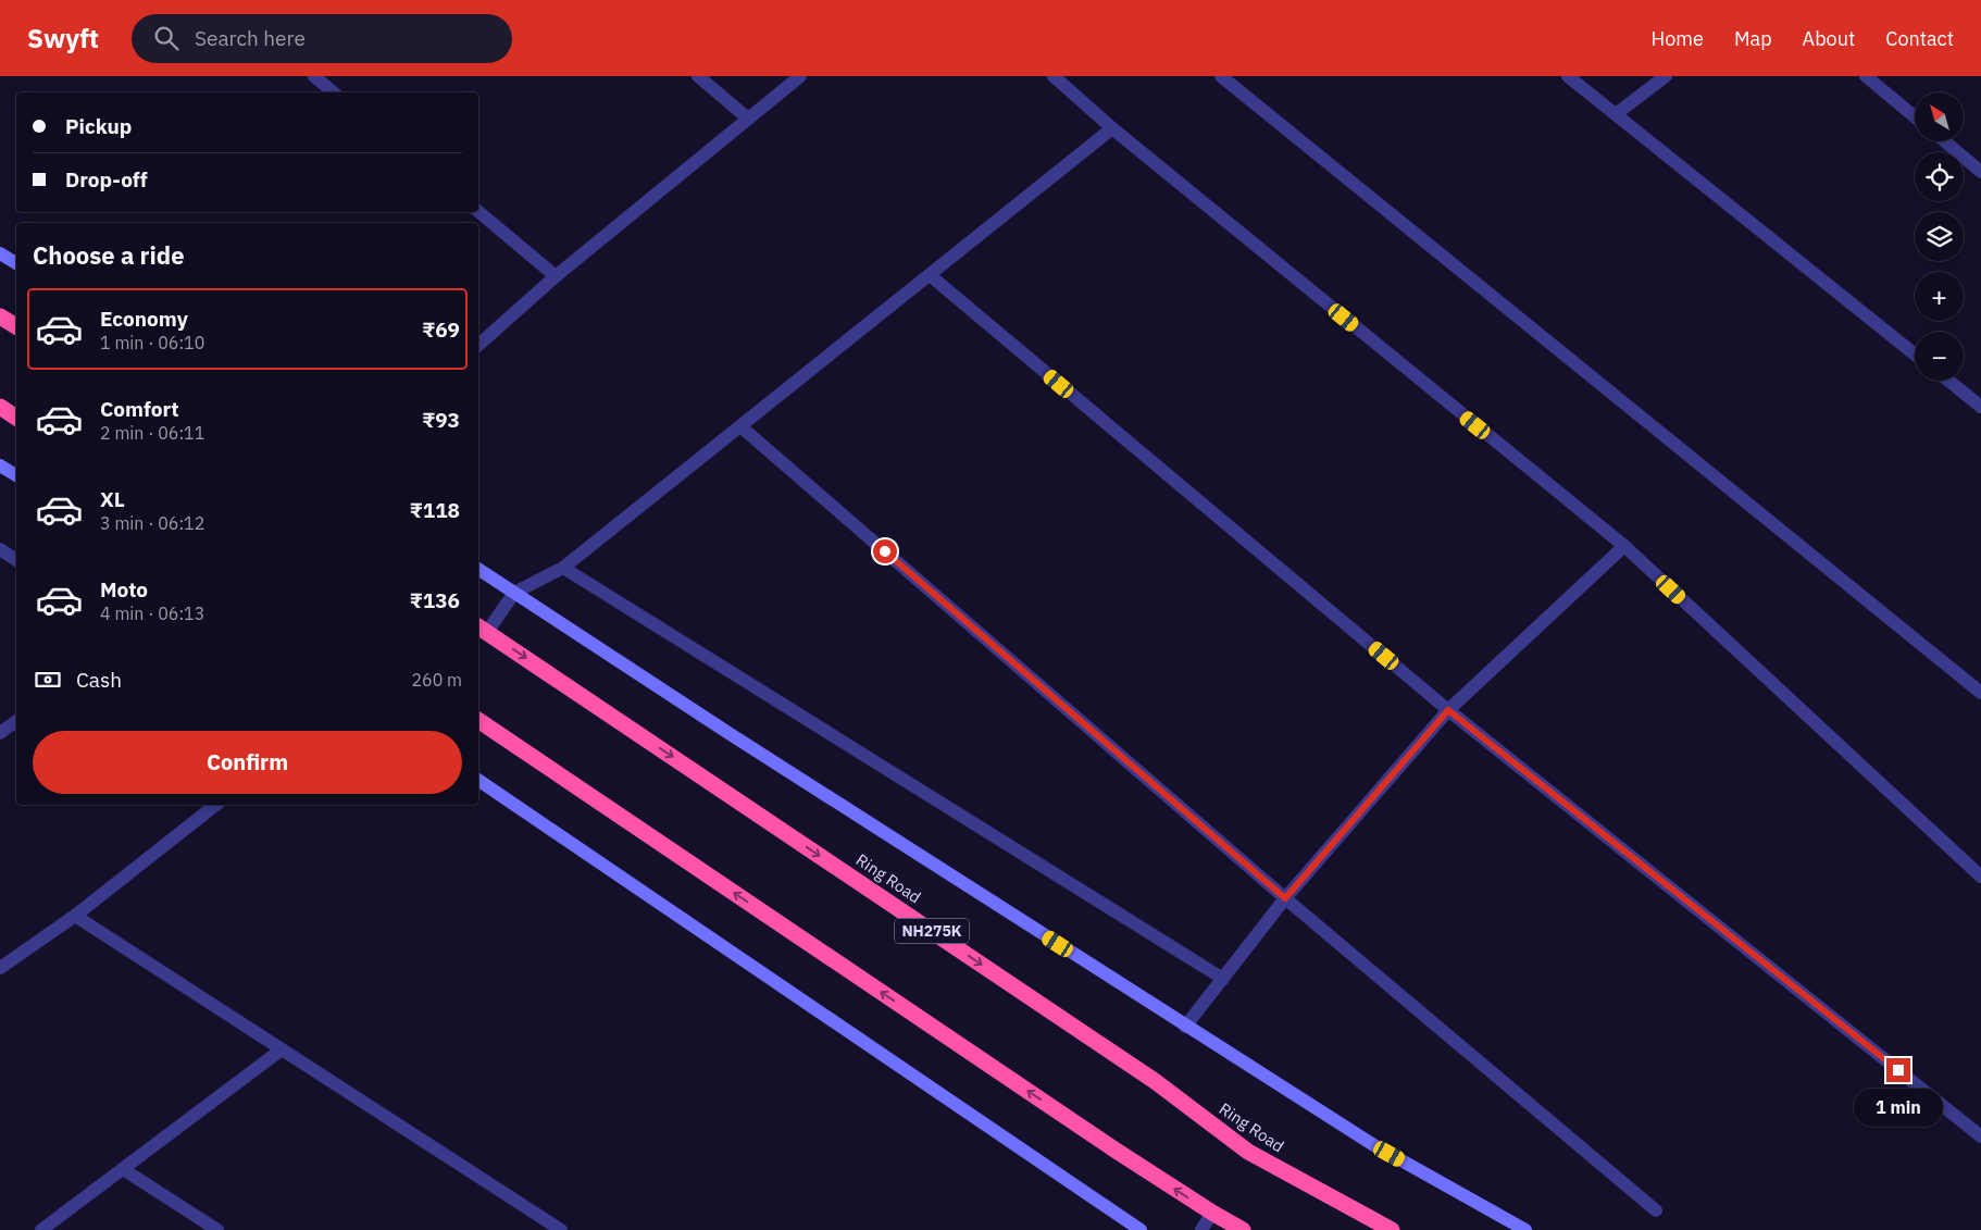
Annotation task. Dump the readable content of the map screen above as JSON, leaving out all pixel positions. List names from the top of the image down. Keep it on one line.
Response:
{"streets":{"highway":["Ring Road","NH275K"]},"north":"top left","page":{"header":"Swyft","search":"Search here","nav":["Home","Map","About","Contact"],"map_buttons":["+","−"],"banner":["Pickup","Drop-off"],"heading":"Choose a ride","list":[{"name":"Economy","note":"1 min · 06:10","value":"₹69"},{"name":"Comfort","note":"2 min · 06:11","value":"₹93"},{"name":"XL","note":"3 min · 06:12","value":"₹118"},{"name":"Moto","note":"4 min · 06:13","value":"₹136"}],"pay":["Cash","260 m"],"buttons":"Confirm","bubble":"1 min"}}
